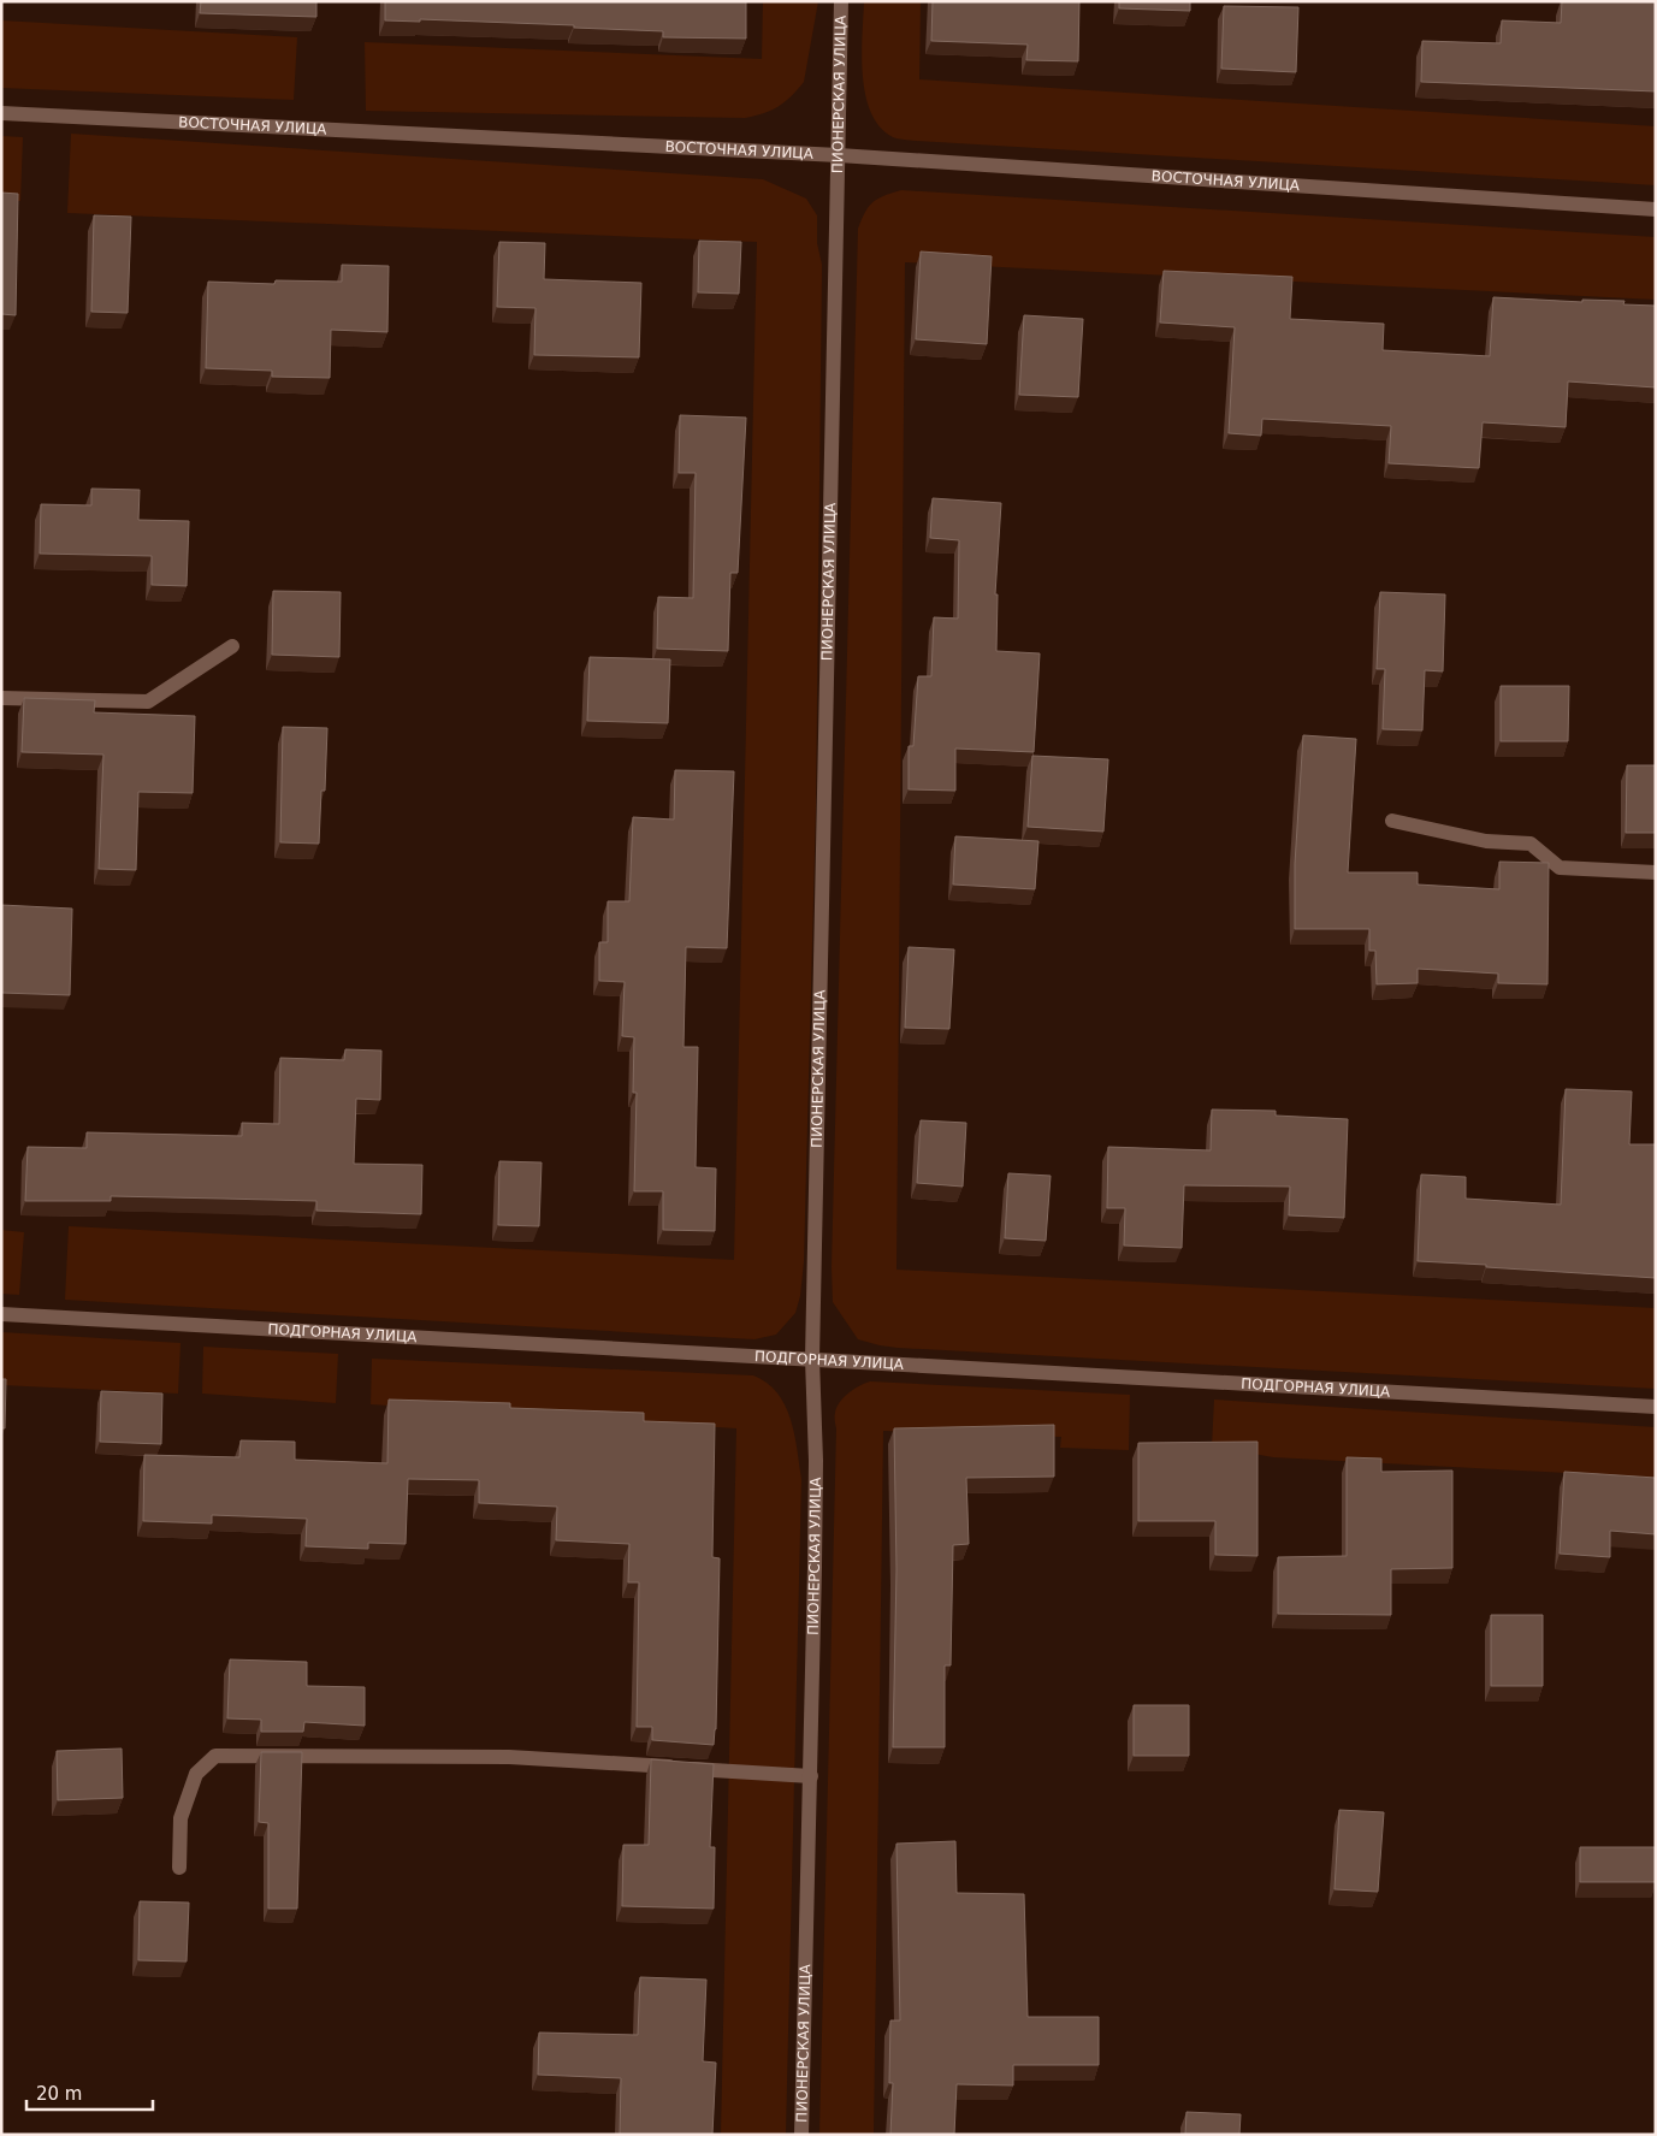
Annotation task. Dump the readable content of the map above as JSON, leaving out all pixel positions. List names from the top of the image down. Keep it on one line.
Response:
{"streets":{"street":["ПИОНЕРСКАЯ УЛИЦА","ВОСТОЧНАЯ УЛИЦА","ПОДГОРНАЯ УЛИЦА"]},"crossings":[["ПИОНЕРСКАЯ УЛИЦА","ВОСТОЧНАЯ УЛИЦА"],["ПИОНЕРСКАЯ УЛИЦА","ПОДГОРНАЯ УЛИЦА"]],"scale_bar":"20 m"}
